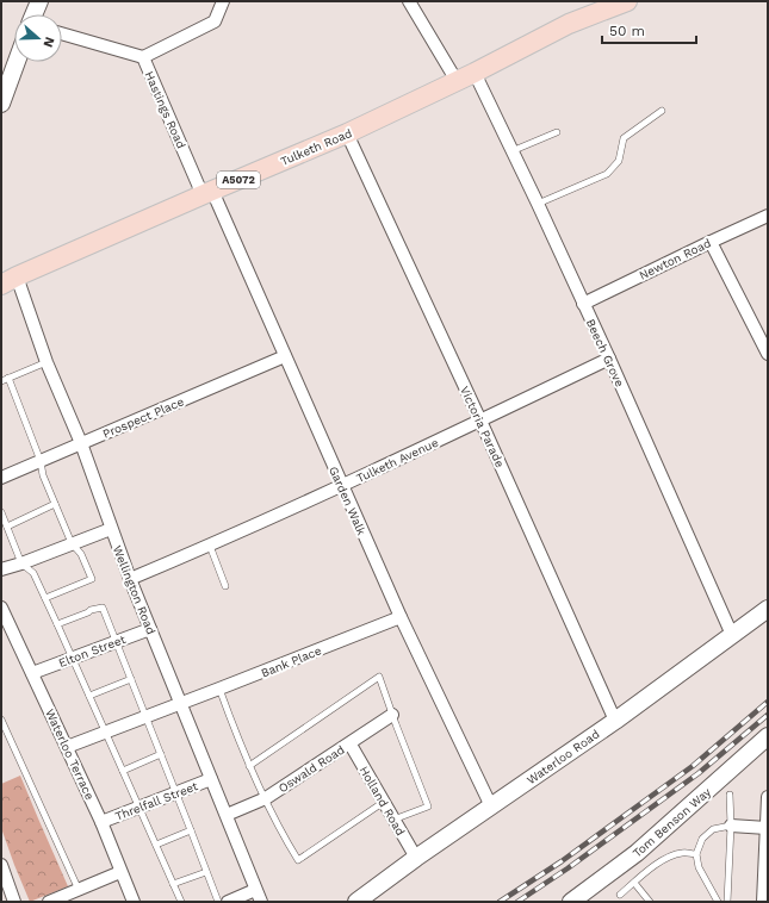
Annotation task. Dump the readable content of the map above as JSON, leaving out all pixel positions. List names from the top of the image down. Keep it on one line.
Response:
{"streets":{"main road":["Tulketh Road","A5072"],"street":["Hastings Road","Newton Road","Beech Grove","Prospect Place","Victoria Parade","Tulketh Avenue","Garden Walk","Wellington Road","Elton Street","Bank Place","Waterloo Terrace","Waterloo Road","Oswald Road","Threlfall Street","Holland Road","Tom Benson Way"]},"crossings":[["Hastings Road","Tulketh Road"],["Hastings Road","Garden Walk"],["Tulketh Road","Beech Grove"],["Tulketh Road","Victoria Parade"],["Tulketh Road","Garden Walk"],["Tulketh Road","Wellington Road"],["Newton Road","Beech Grove"],["Beech Grove","Tulketh Avenue"],["Beech Grove","Waterloo Road"],["Prospect Place","Garden Walk"],["Prospect Place","Wellington Road"],["Victoria Parade","Tulketh Avenue"],["Victoria Parade","Waterloo Road"],["Tulketh Avenue","Garden Walk"],["Tulketh Avenue","Wellington Road"],["Garden Walk","Bank Place"],["Garden Walk","Waterloo Road"],["Wellington Road","Elton Street"],["Wellington Road","Bank Place"],["Wellington Road","Oswald Road"],["Wellington Road","Threlfall Street"],["Elton Street","Waterloo Terrace"],["Bank Place","Waterloo Terrace"],["Waterloo Terrace","Threlfall Street"],["Waterloo Road","Holland Road"],["Oswald Road","Holland Road"]],"scale_bar":"50 m","north":"right"}
